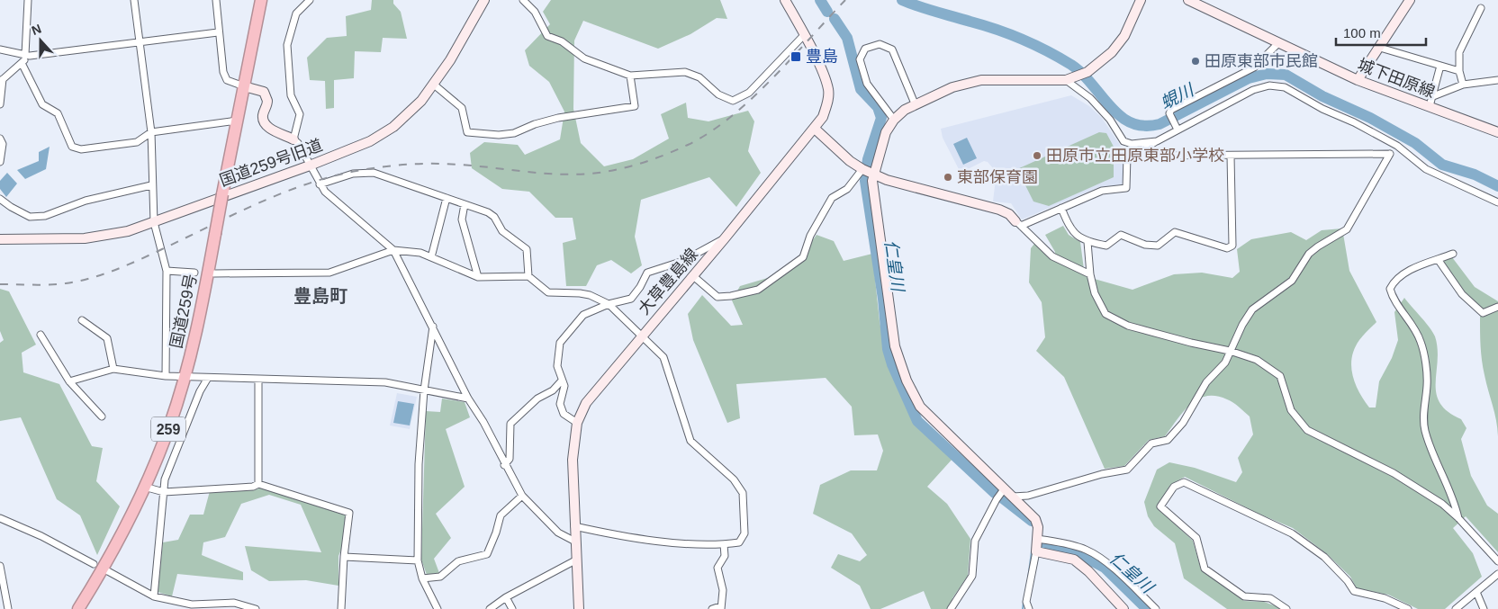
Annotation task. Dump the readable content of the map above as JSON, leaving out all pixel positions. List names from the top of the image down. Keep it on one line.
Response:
{"streets":{"highway":["国道259号","259"],"street":["城下田原線","国道259号旧道","大草豊島線"]},"districts":["豊島町"],"water":["蜆川","仁皇川"],"places":{"transit":["豊島"],"other":["田原東部市民館","田原市立田原東部小学校","東部保育園"]},"scale_bar":"100 m","north":"top"}
